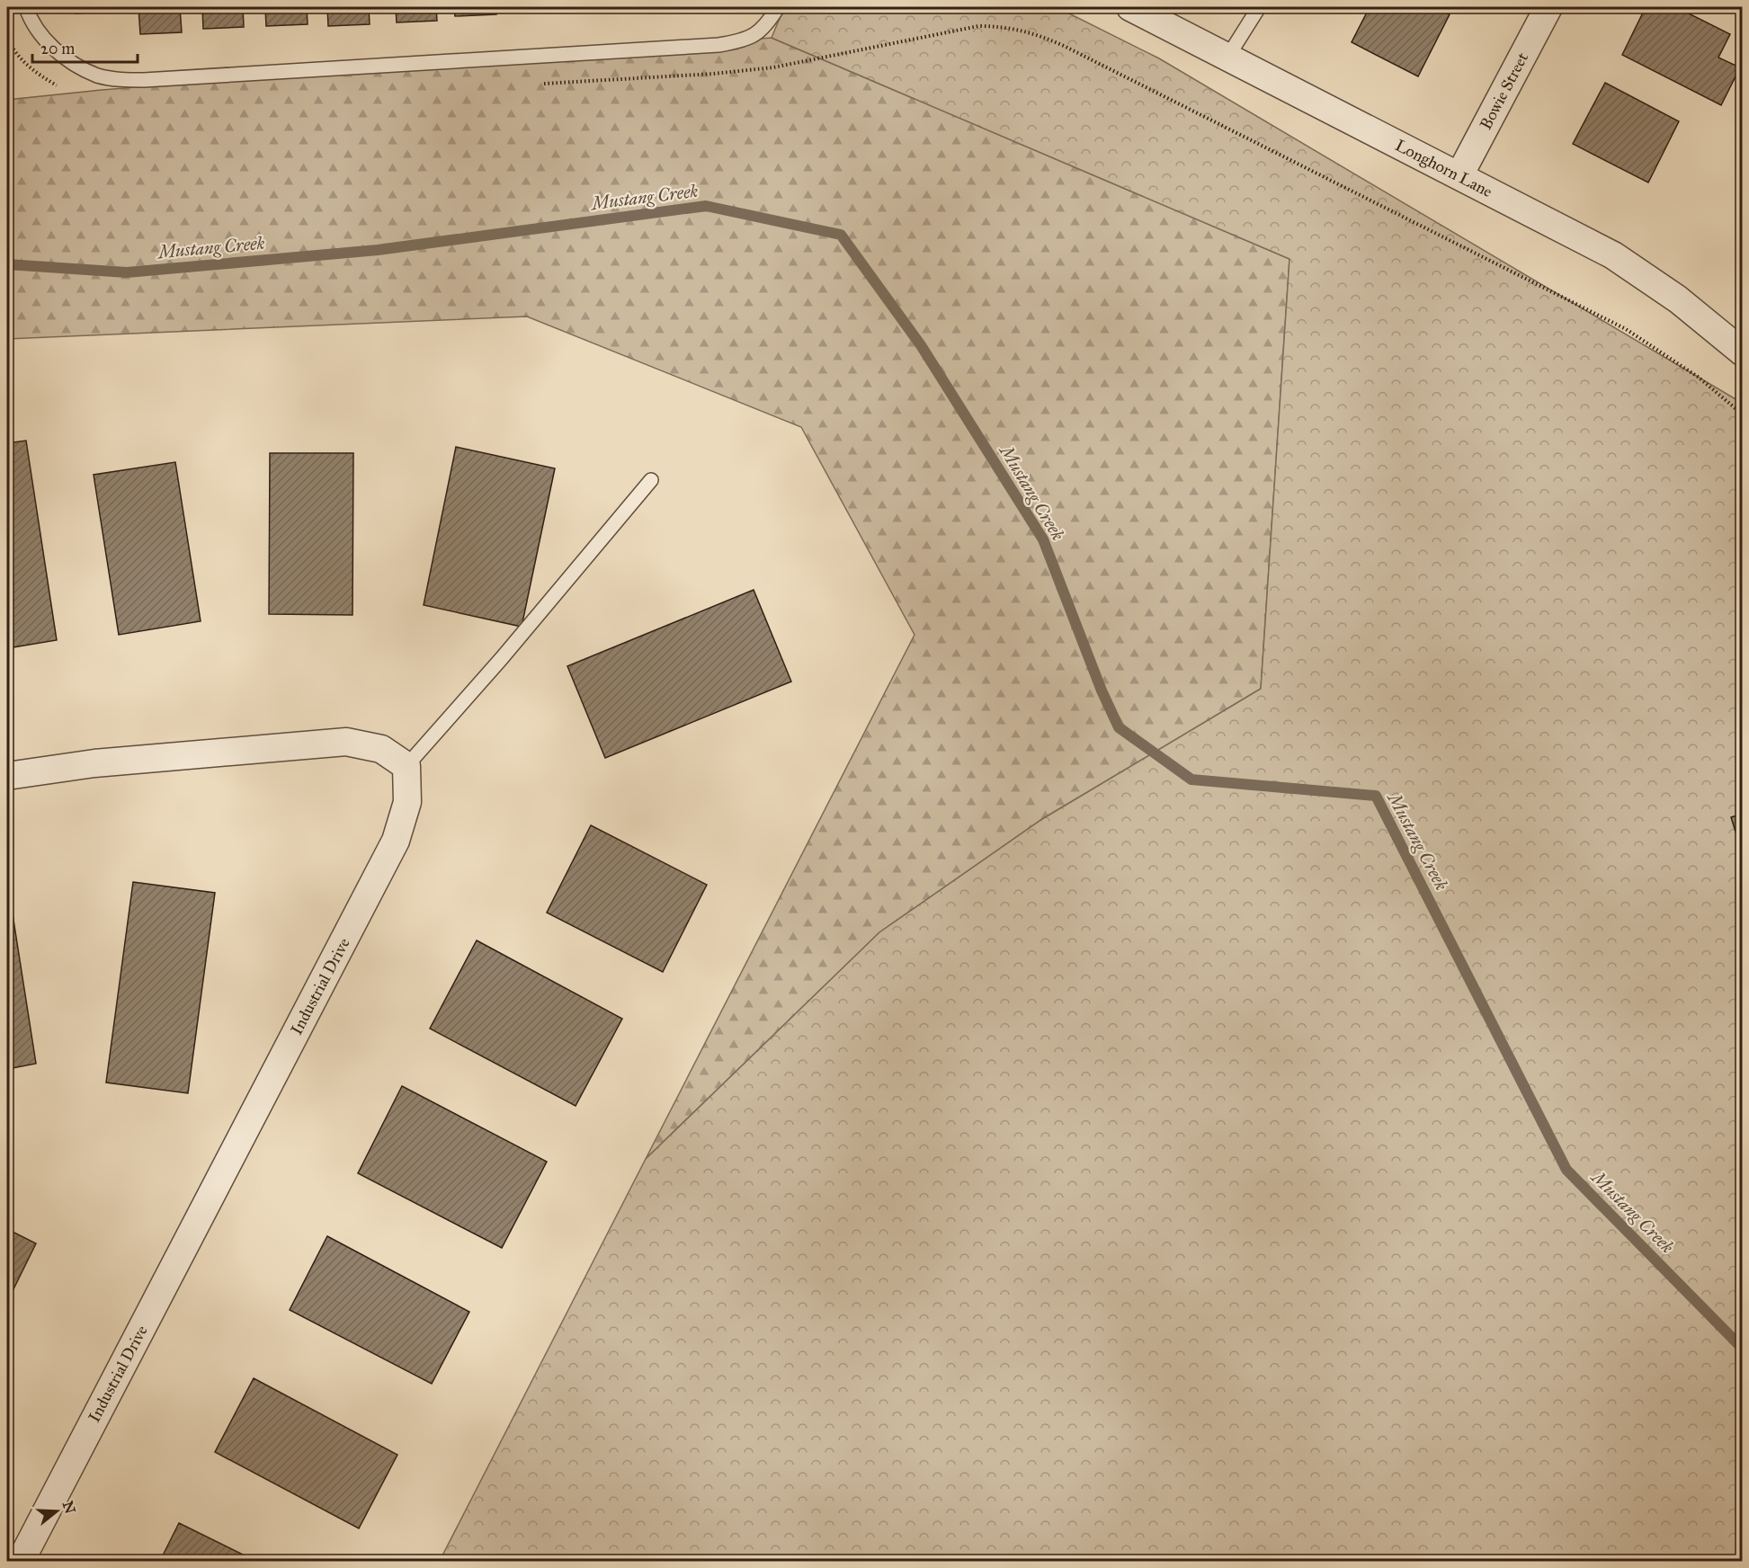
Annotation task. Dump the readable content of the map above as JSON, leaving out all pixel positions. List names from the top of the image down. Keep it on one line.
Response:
{"streets":{"street":["Bowie Street","Longhorn Lane","Industrial Drive"]},"crossings":[["Bowie Street","Longhorn Lane"]],"water":["Mustang Creek"],"scale_bar":"20 m","north":"right"}
